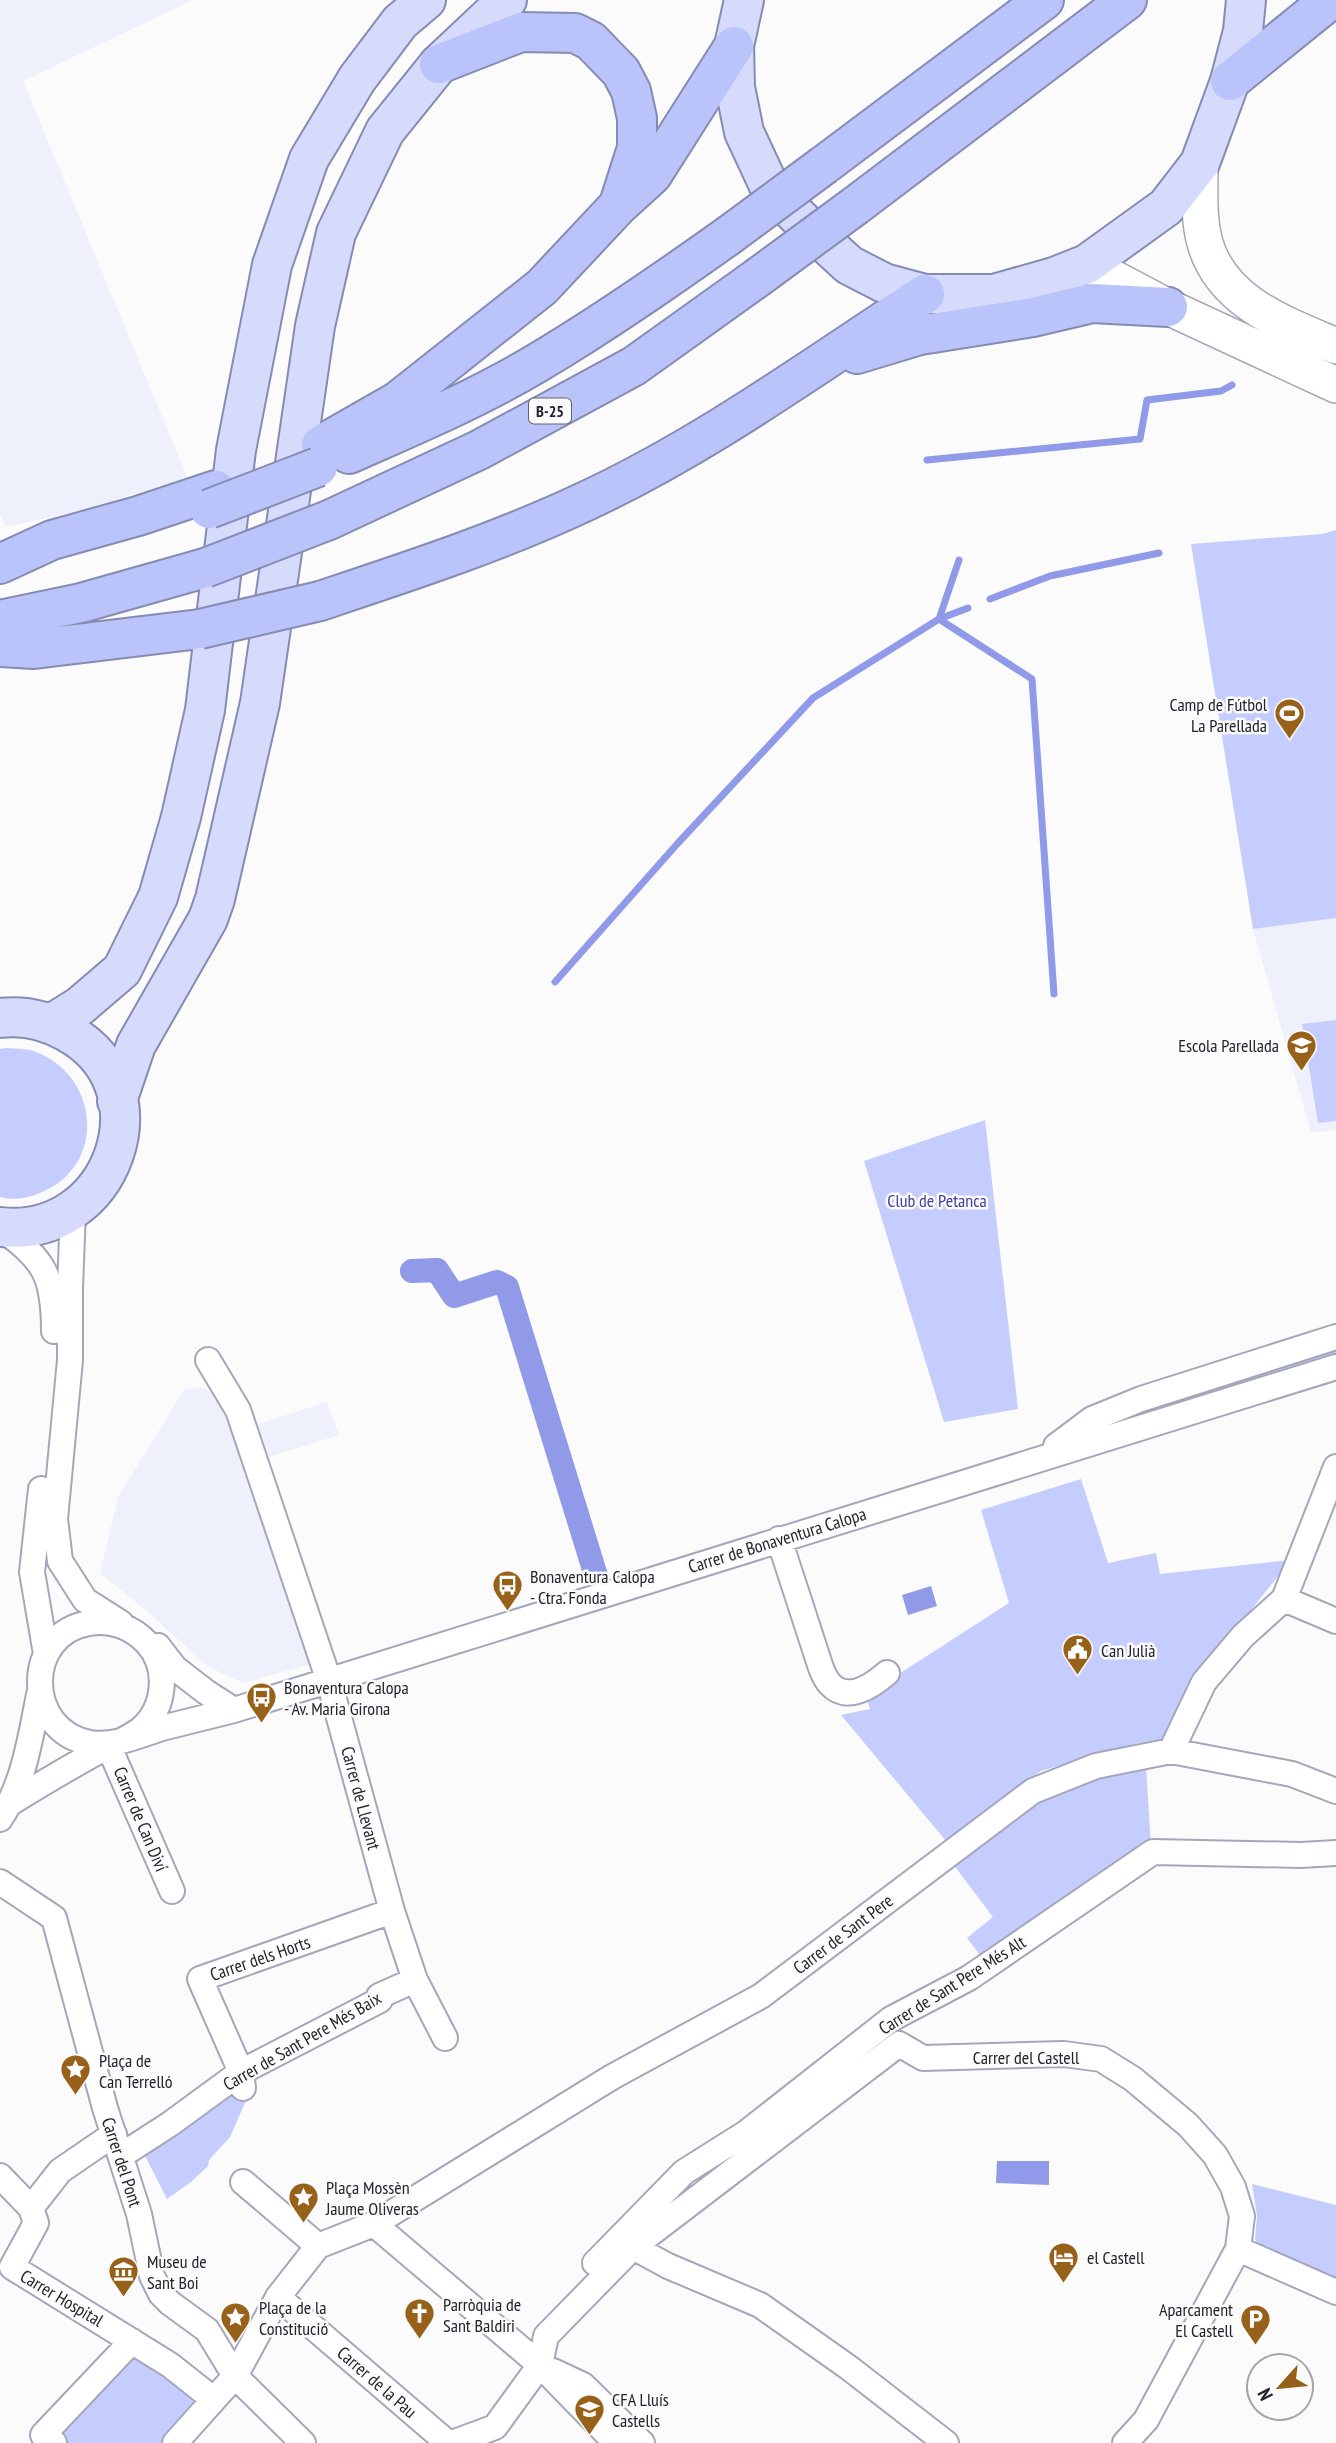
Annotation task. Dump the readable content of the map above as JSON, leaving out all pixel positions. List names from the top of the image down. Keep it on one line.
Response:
{"streets":{"highway":["B-25"],"street":["Carrer de Bonaventura Calopa","Carrer de Llevant","Carrer de Can Diví","Carrer de Sant Pere","Carrer dels Horts","Carrer de Sant Pere Més Alt","Carrer de Sant Pere Més Baix","Carrer del Castell","Carrer del Pont","Carrer Hospital","Carrer de la Pau"]},"crossings":[["Carrer de Bonaventura Calopa","Carrer de Llevant"],["Carrer de Bonaventura Calopa","Carrer de Can Diví"],["Carrer de Llevant","Carrer dels Horts"],["Carrer de Llevant","Carrer de Sant Pere Més Baix"],["Carrer dels Horts","Carrer de Sant Pere Més Baix"],["Carrer de Sant Pere Més Alt","Carrer del Castell"],["Carrer de Sant Pere Més Baix","Carrer del Pont"],["Carrer de Sant Pere Més Baix","Carrer Hospital"]],"parks":["Club de Petanca"],"places":{"sports":["Camp de Fútbol La Parellada"],"school or university":["Escola Parellada","CFA Lluís Castells"],"bus stop":["Bonaventura Calopa - Ctra. Fonda","Bonaventura Calopa - Av. Maria Girona"],"public building":["Can Julià"],"place":["Plaça de Can Terrelló","Plaça Mossèn Jaume Oliveras","Plaça de la Constitució"],"hotel":["el Castell"],"museum":["Museu de Sant Boi"],"church":["Parròquia de Sant Baldiri"],"parking":["Aparcament El Castell"]},"north":"bottom left"}
